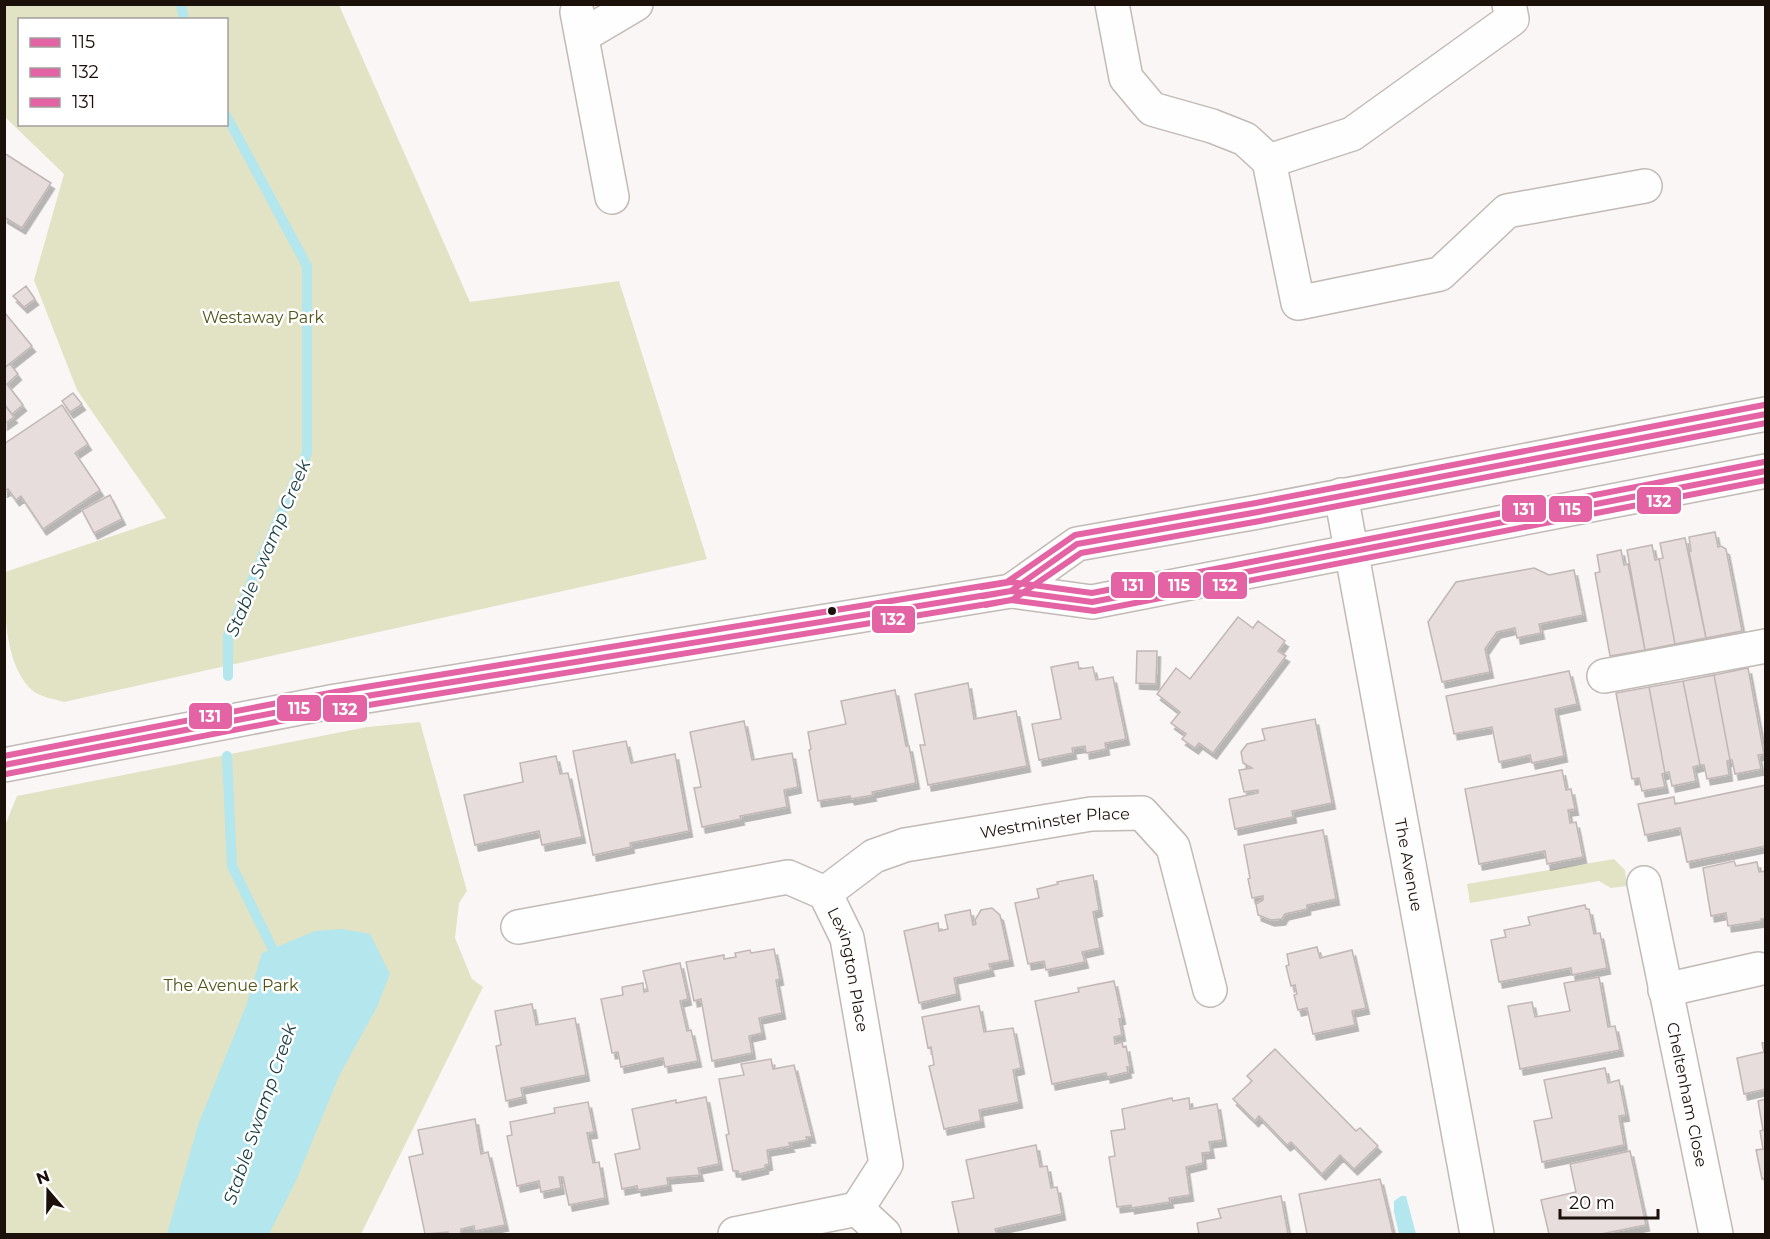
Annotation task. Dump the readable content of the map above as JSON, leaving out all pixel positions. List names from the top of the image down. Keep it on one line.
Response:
{"streets":{"street":["Westminster Place","The Avenue","Lexington Place","Cheltenham Close"]},"crossings":[["Westminster Place","Lexington Place"]],"water":["Stable Swamp Creek"],"parks":["Westaway Park","The Avenue Park"],"lines":["transit line 131","transit line 115","transit line 132"],"legend":["115","132","131"],"scale_bar":"20 m","north":"top"}
